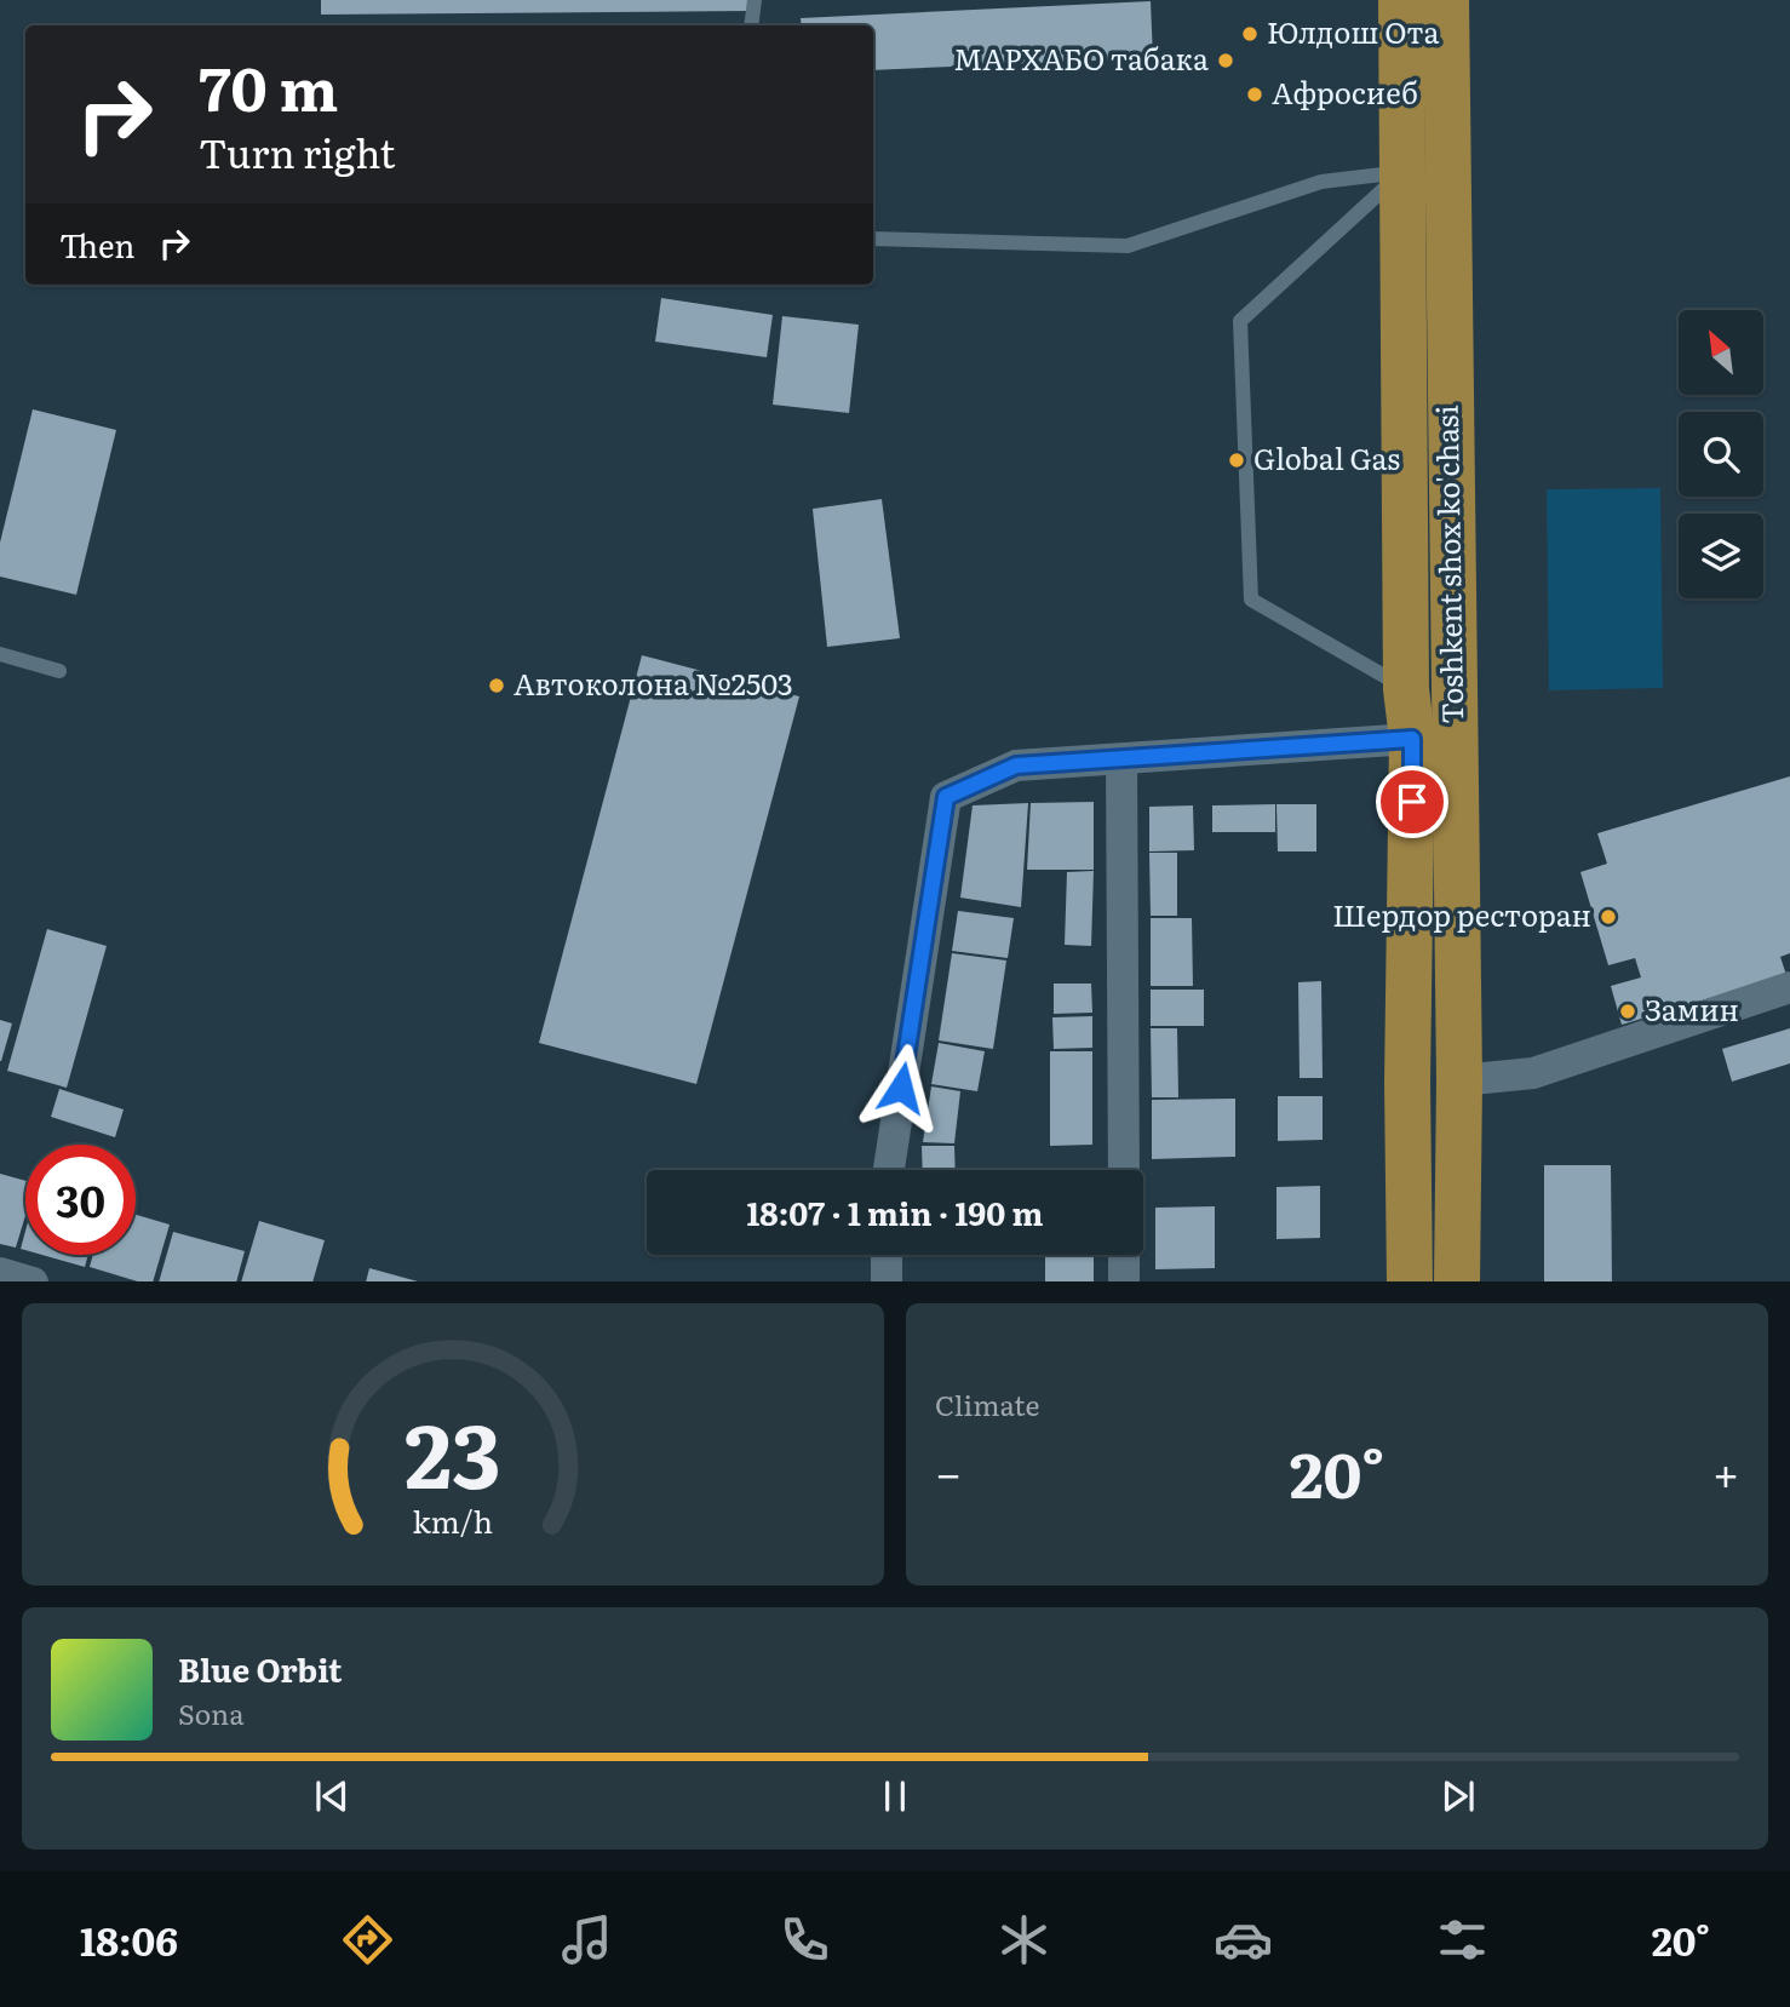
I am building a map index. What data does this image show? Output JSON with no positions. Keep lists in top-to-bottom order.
{
  "streets": {
    "main road": ["Toshkent shox ko'chasi"]
  },
  "places": [
    "Юлдош Ота",
    "МАРХАБО табака",
    "Афросиеб",
    "Global Gas",
    "Автоколона №2503",
    "Шердор ресторан",
    "Замин"
  ],
  "north": "top left",
  "page": {
    "turn": ["70 m", "Turn right"],
    "then": "Then",
    "limit": "30",
    "trip": "18:07 · 1 min · 190 m",
    "tile": "Climate",
    "heat": ["−", "20°", "+"],
    "song": ["Blue Orbit", "Sona"],
    "tabs": ["18:06", "20°"],
    "gauge": ["23", "km/h"]
  }
}
